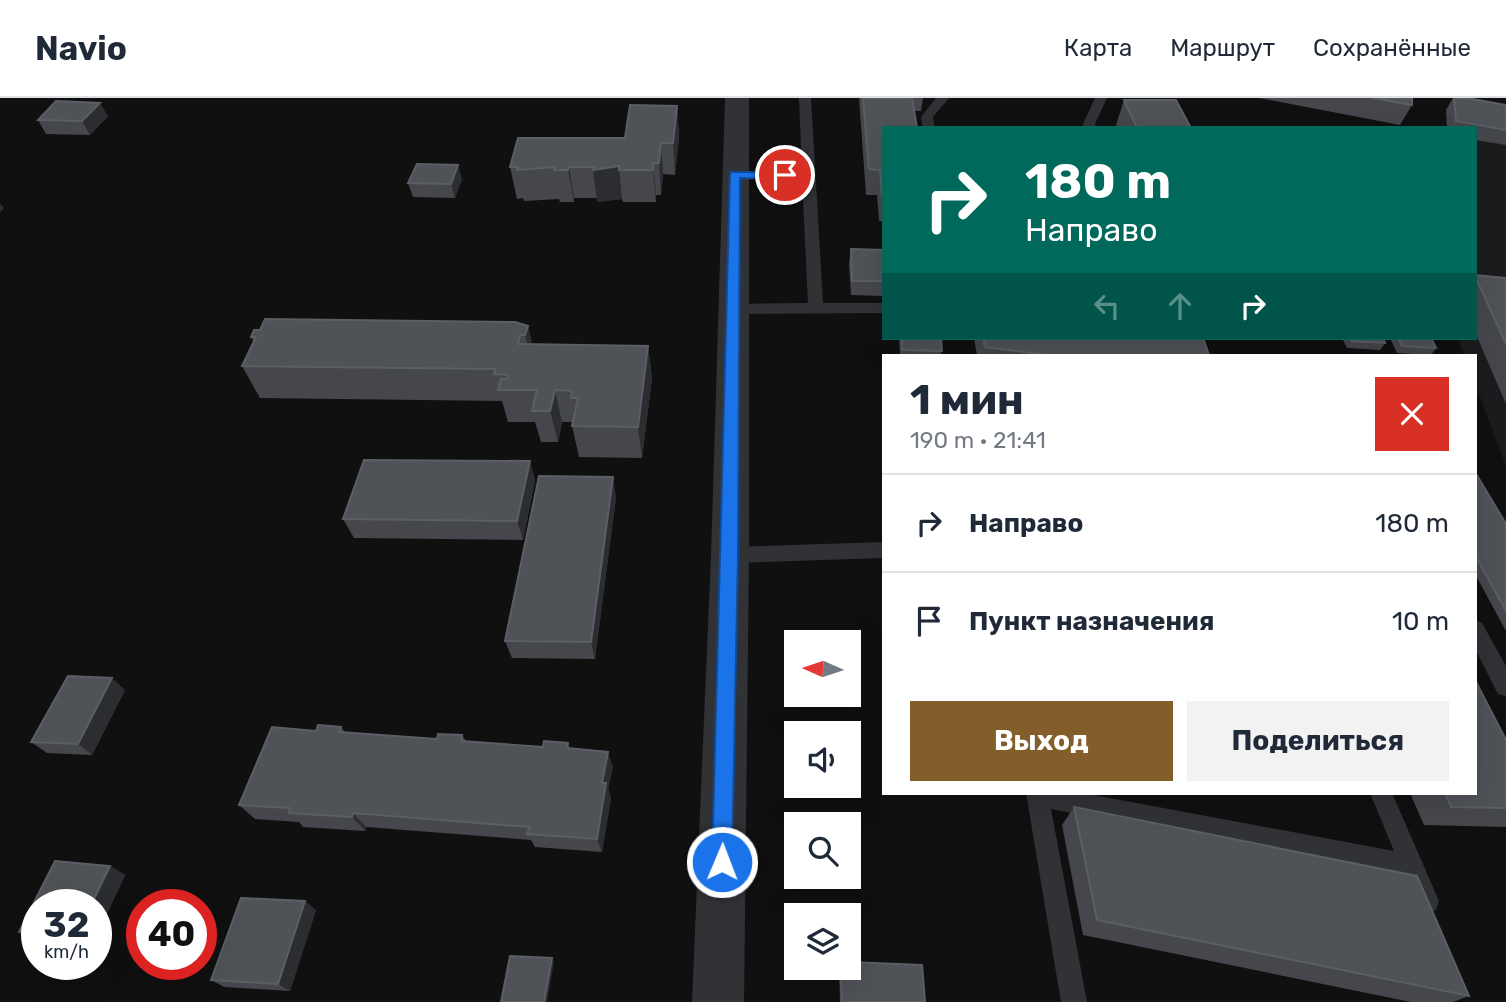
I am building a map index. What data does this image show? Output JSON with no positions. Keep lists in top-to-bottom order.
{
  "north": "left",
  "page": {
    "header": "Navio",
    "nav": ["Карта", "Маршрут", "Сохранённые"],
    "turn": ["180 m", "Направо"],
    "heading": ["1 мин", "190 m · 21:41"],
    "list": [
      {
        "name": "Направо",
        "value": "180 m"
      },
      {
        "name": "Пункт назначения",
        "value": "10 m"
      }
    ],
    "buttons": ["Выход", "Поделиться"],
    "speed": "32 km/h",
    "limit": "40"
  }
}
